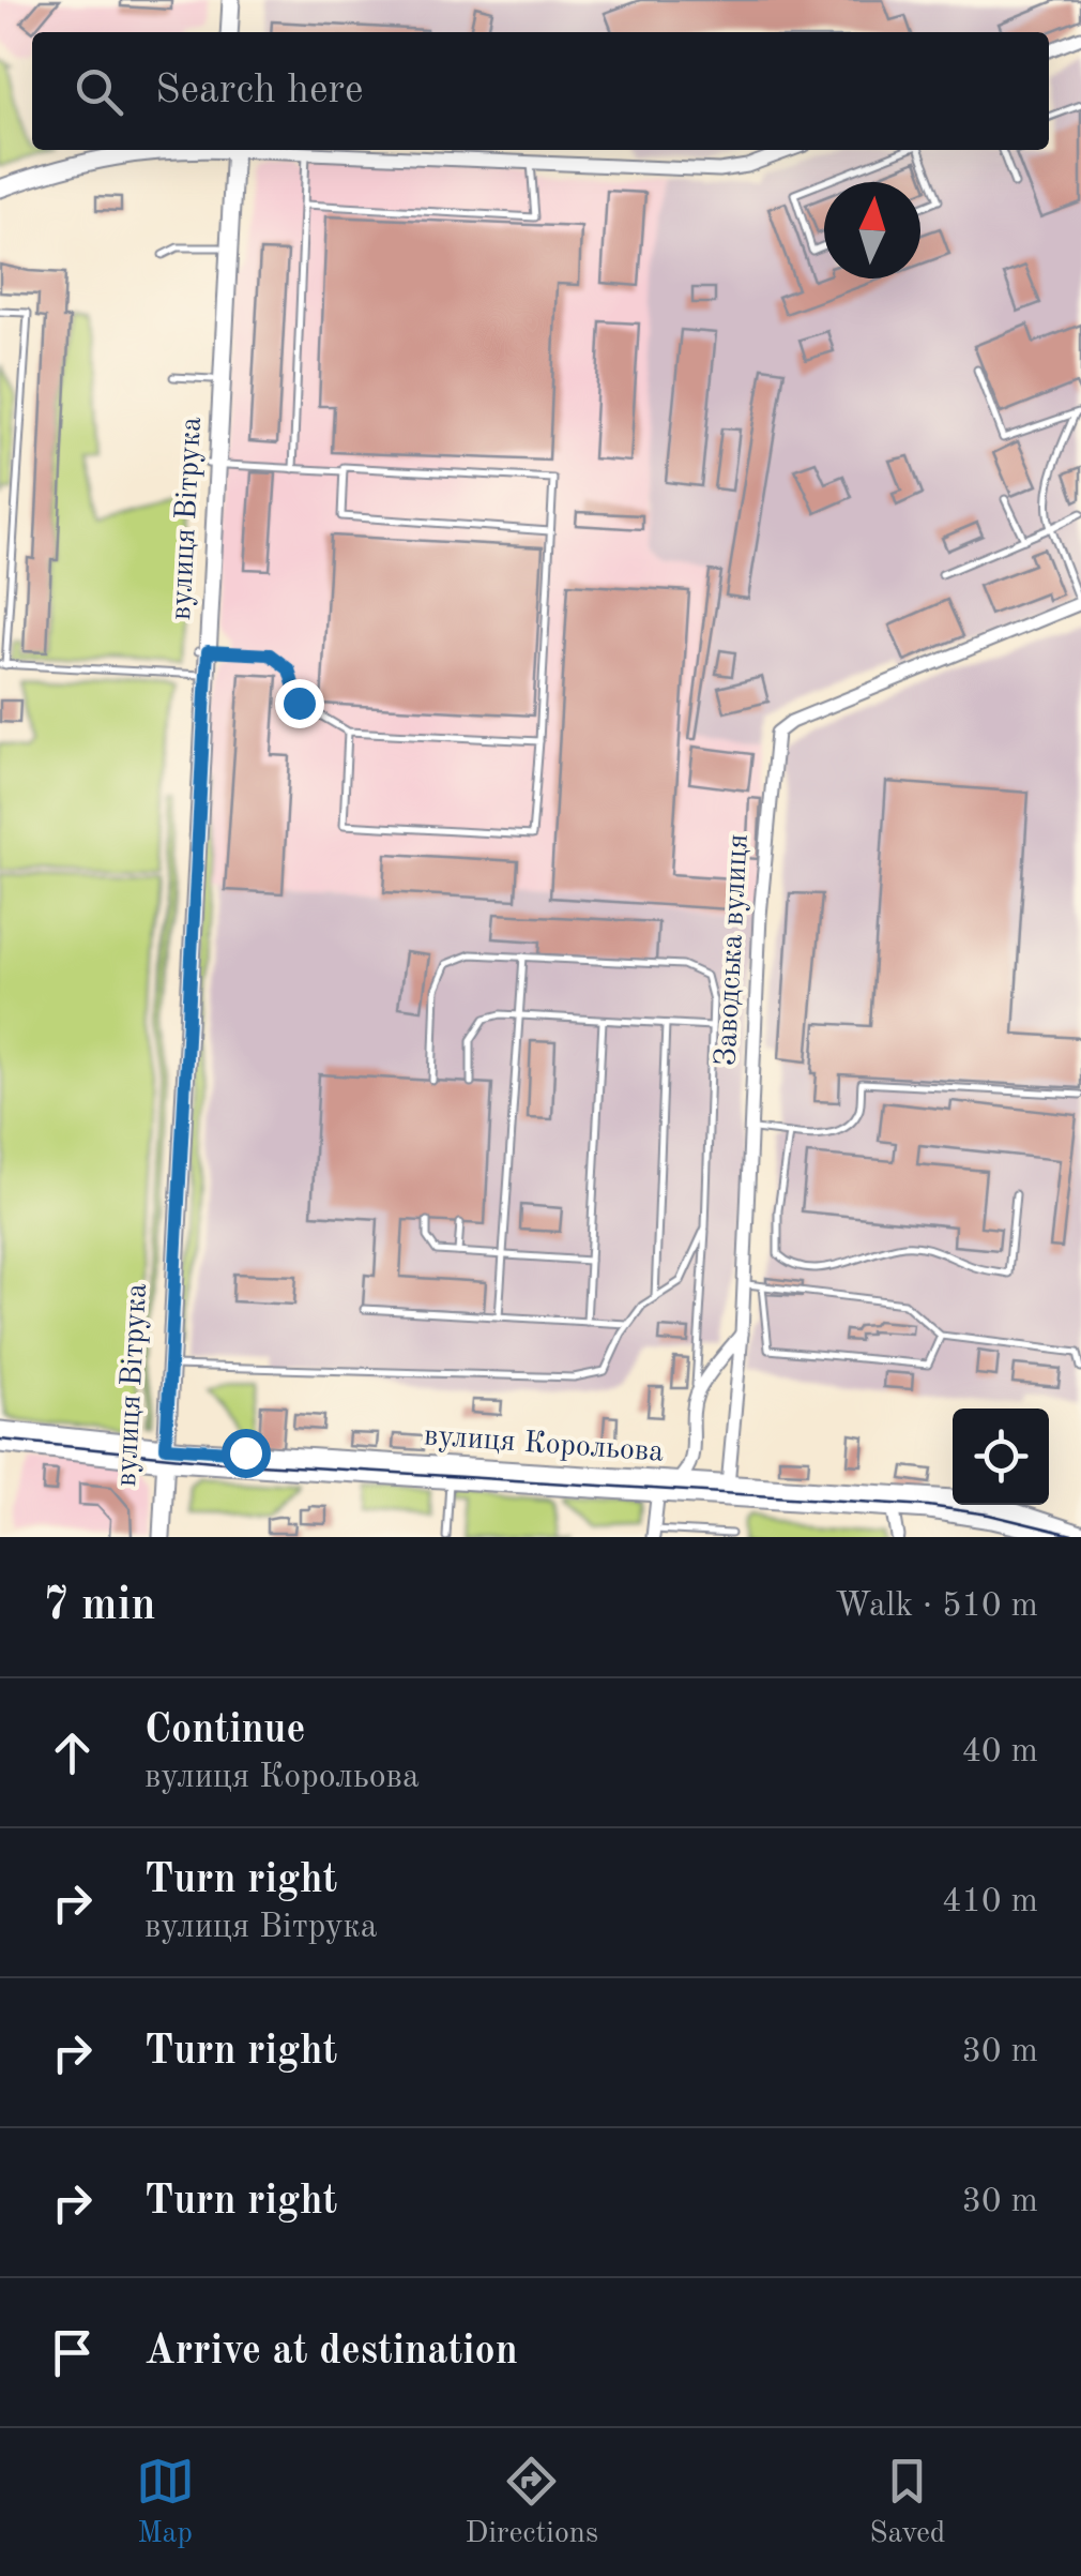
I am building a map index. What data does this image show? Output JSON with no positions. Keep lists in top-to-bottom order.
{
  "streets": {
    "main road": ["вулиця Вітрука", "вулиця Корольова"],
    "street": ["Заводська вулиця"]
  },
  "crossings": [
    ["вулиця Вітрука", "вулиця Корольова"],
    ["Заводська вулиця", "вулиця Корольова"]
  ],
  "north": "top",
  "page": {
    "search": "Search here",
    "heading": ["7 min", "Walk · 510 m"],
    "list": [
      ["Continue", "вулиця Корольова", "40 m"],
      ["Turn right", "вулиця Вітрука", "410 m"],
      ["Turn right", "30 m"],
      ["Turn right", "30 m"],
      "Arrive at destination"
    ],
    "nav": ["Map", "Directions", "Saved"]
  }
}
